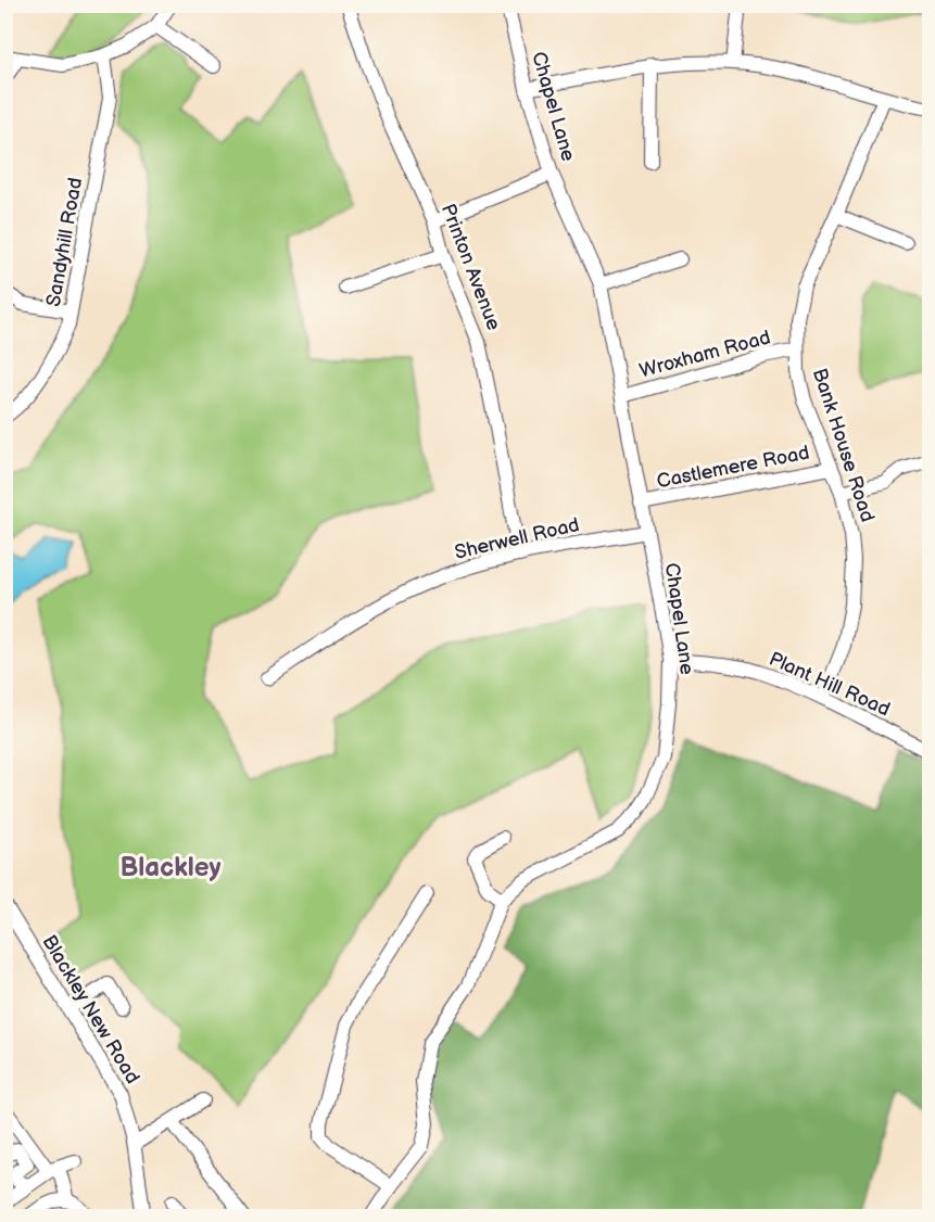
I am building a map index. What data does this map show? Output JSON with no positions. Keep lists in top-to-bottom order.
{
  "streets": {
    "street": [
      "Chapel Lane",
      "Sandyhill Road",
      "Printon Avenue",
      "Wroxham Road",
      "Bank House Road",
      "Castlemere Road",
      "Sherwell Road",
      "Plant Hill Road",
      "Blackley New Road"
    ]
  },
  "crossings": [
    ["Chapel Lane", "Wroxham Road"],
    ["Chapel Lane", "Castlemere Road"],
    ["Chapel Lane", "Sherwell Road"],
    ["Chapel Lane", "Plant Hill Road"],
    ["Printon Avenue", "Sherwell Road"],
    ["Wroxham Road", "Bank House Road"],
    ["Bank House Road", "Castlemere Road"],
    ["Bank House Road", "Plant Hill Road"]
  ],
  "districts": ["Blackley"]
}
